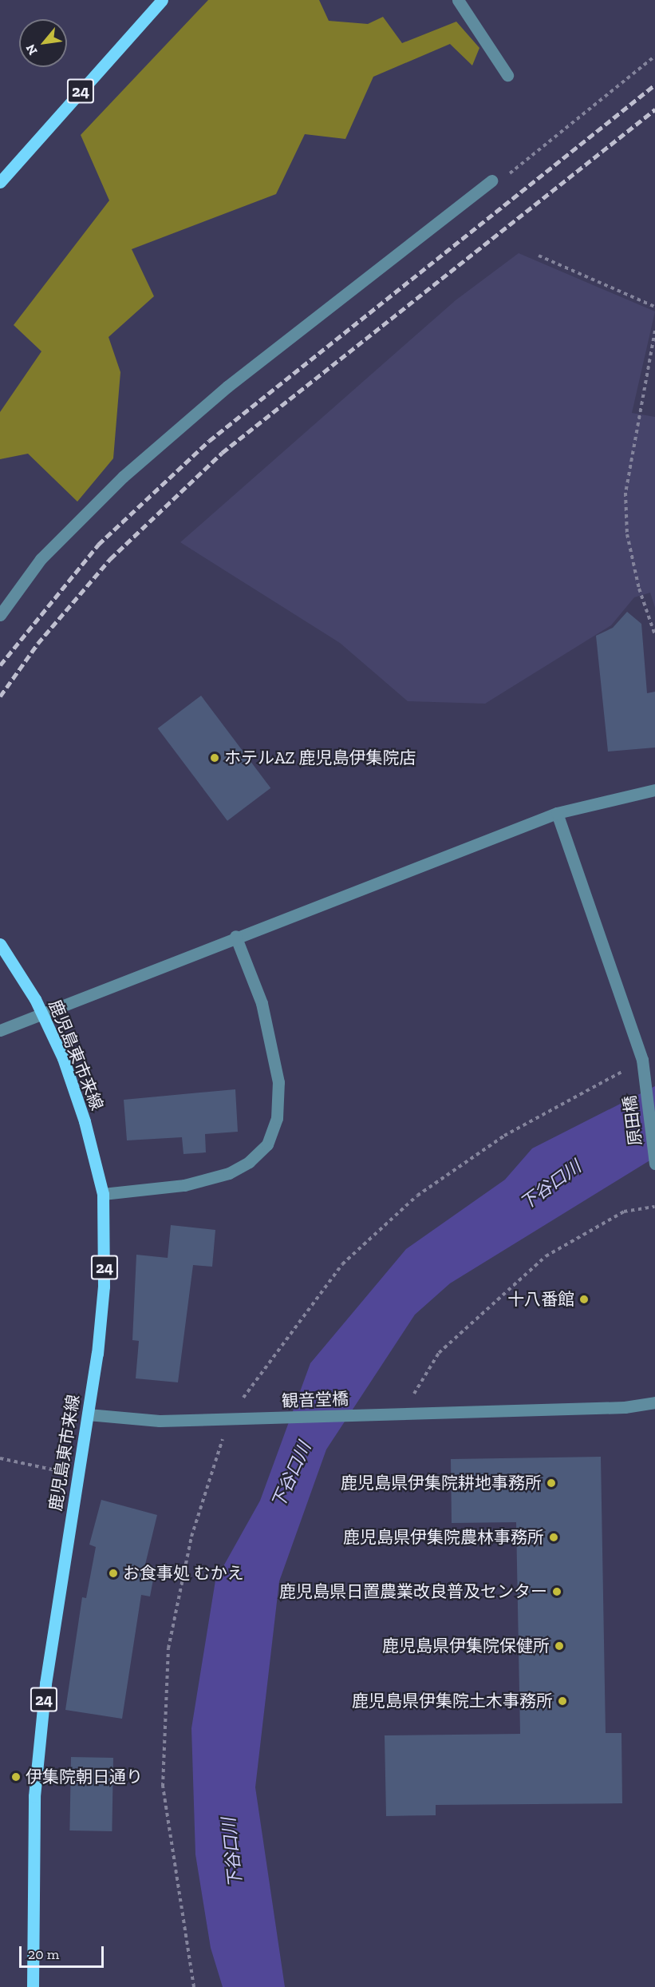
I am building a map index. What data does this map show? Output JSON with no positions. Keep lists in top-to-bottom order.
{
  "streets": {
    "main road": ["24", "鹿児島東市来線"],
    "street": ["原田橋", "観音堂橋"]
  },
  "crossings": [
    ["鹿児島東市来線", "観音堂橋"]
  ],
  "water": ["下谷口川"],
  "places": [
    "ホテルAZ 鹿児島伊集院店",
    "十八番館",
    "鹿児島県伊集院耕地事務所",
    "鹿児島県伊集院農林事務所",
    "お食事処 むかえ",
    "鹿児島県日置農業改良普及センター",
    "鹿児島県伊集院保健所",
    "鹿児島県伊集院土木事務所",
    "伊集院朝日通り"
  ],
  "scale_bar": "20 m",
  "north": "bottom left"
}
